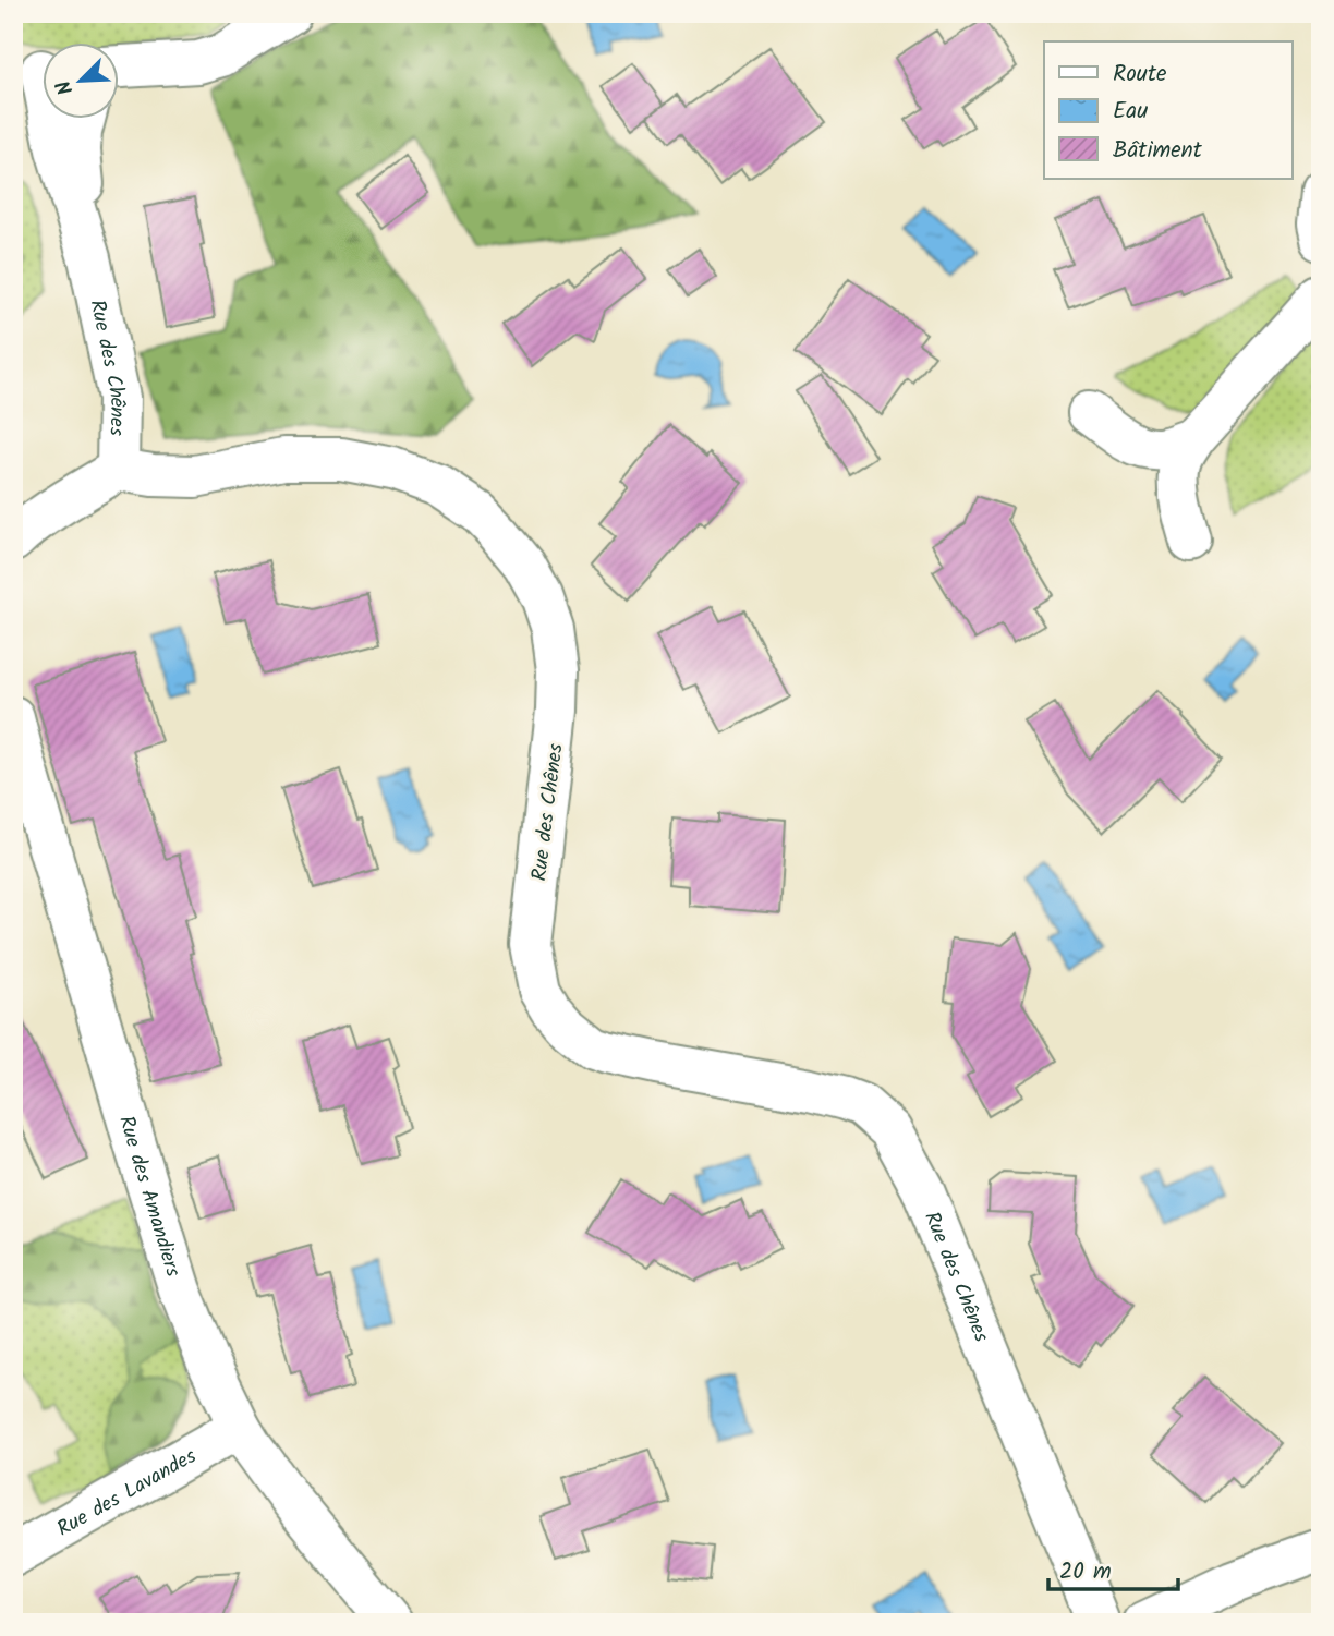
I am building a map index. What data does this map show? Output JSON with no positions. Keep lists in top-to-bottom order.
{
  "streets": {
    "street": ["Rue des Chênes", "Rue des Amandiers", "Rue des Lavandes"]
  },
  "crossings": [
    ["Rue des Amandiers", "Rue des Lavandes"]
  ],
  "legend": ["Route", "Eau", "Bâtiment"],
  "scale_bar": "20 m",
  "north": "bottom left"
}
